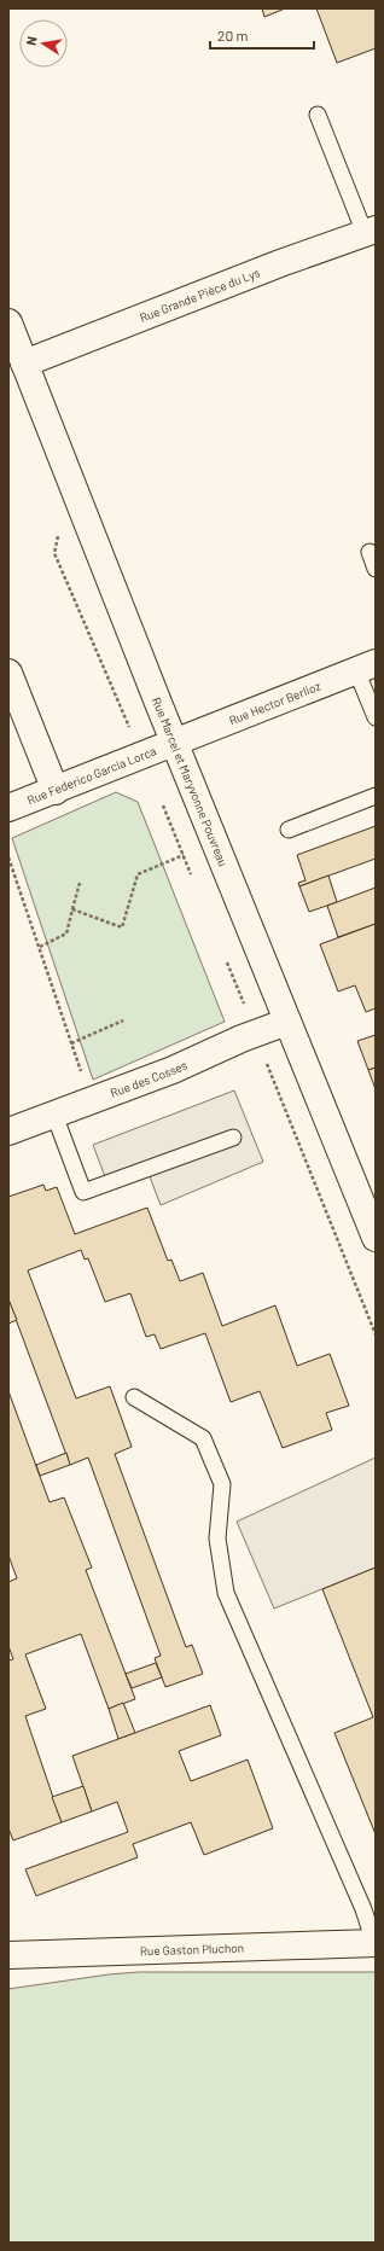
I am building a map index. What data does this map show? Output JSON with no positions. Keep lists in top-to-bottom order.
{
  "streets": {
    "street": [
      "Rue Grande Pièce du Lys",
      "Rue Hector Berlioz",
      "Rue Federico Garcia Lorca",
      "Rue Marcel et Maryvonne Pouvreau",
      "Rue des Cosses",
      "Rue Gaston Pluchon"
    ]
  },
  "crossings": [
    ["Rue Grande Pièce du Lys", "Rue Marcel et Maryvonne Pouvreau"],
    ["Rue Hector Berlioz", "Rue Federico Garcia Lorca"],
    ["Rue Hector Berlioz", "Rue Marcel et Maryvonne Pouvreau"],
    ["Rue Federico Garcia Lorca", "Rue Marcel et Maryvonne Pouvreau"],
    ["Rue Marcel et Maryvonne Pouvreau", "Rue des Cosses"]
  ],
  "scale_bar": "20 m",
  "north": "left"
}
